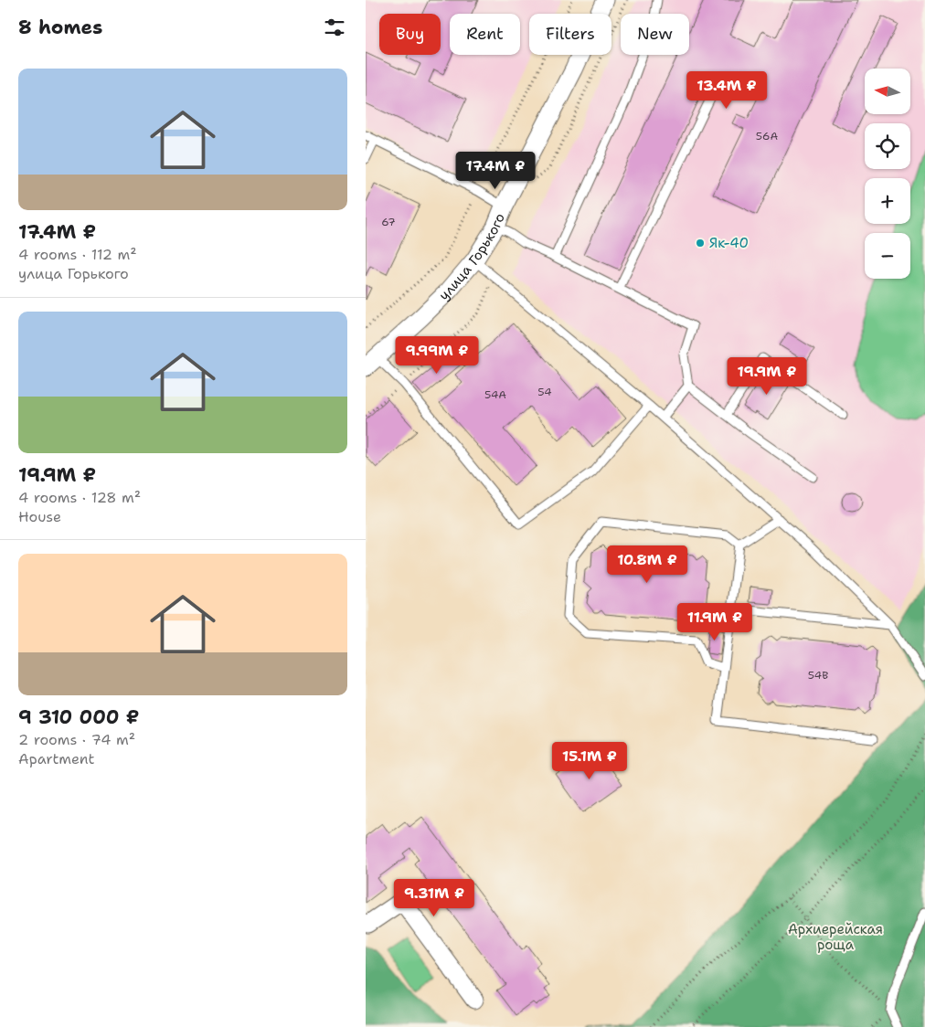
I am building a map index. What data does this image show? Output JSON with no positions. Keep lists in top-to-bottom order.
{
  "streets": {
    "street": ["улица Горького"]
  },
  "parks": ["Архиерейская роща"],
  "places": ["Як-40"],
  "house_numbers": [
    "56А",
    "67",
    "54",
    "54А",
    "54В"
  ],
  "north": "left",
  "page": {
    "heading": "8 homes",
    "chip": [
      "Buy",
      "Rent",
      "Filters",
      "New"
    ],
    "list": [
      {
        "name": "17.4M ₽",
        "note": "4 rooms · 112 m² · улица Горького"
      },
      {
        "name": "19.9M ₽",
        "note": "4 rooms · 128 m² · House"
      },
      {
        "name": "9 310 000 ₽",
        "note": "2 rooms · 74 m² · Apartment"
      }
    ],
    "map_buttons": ["+", "−"],
    "price": [
      "13.4M ₽",
      "17.4M ₽",
      "9.99M ₽",
      "19.9M ₽",
      "10.8M ₽",
      "11.9M ₽",
      "15.1M ₽",
      "9.31M ₽"
    ]
  }
}
